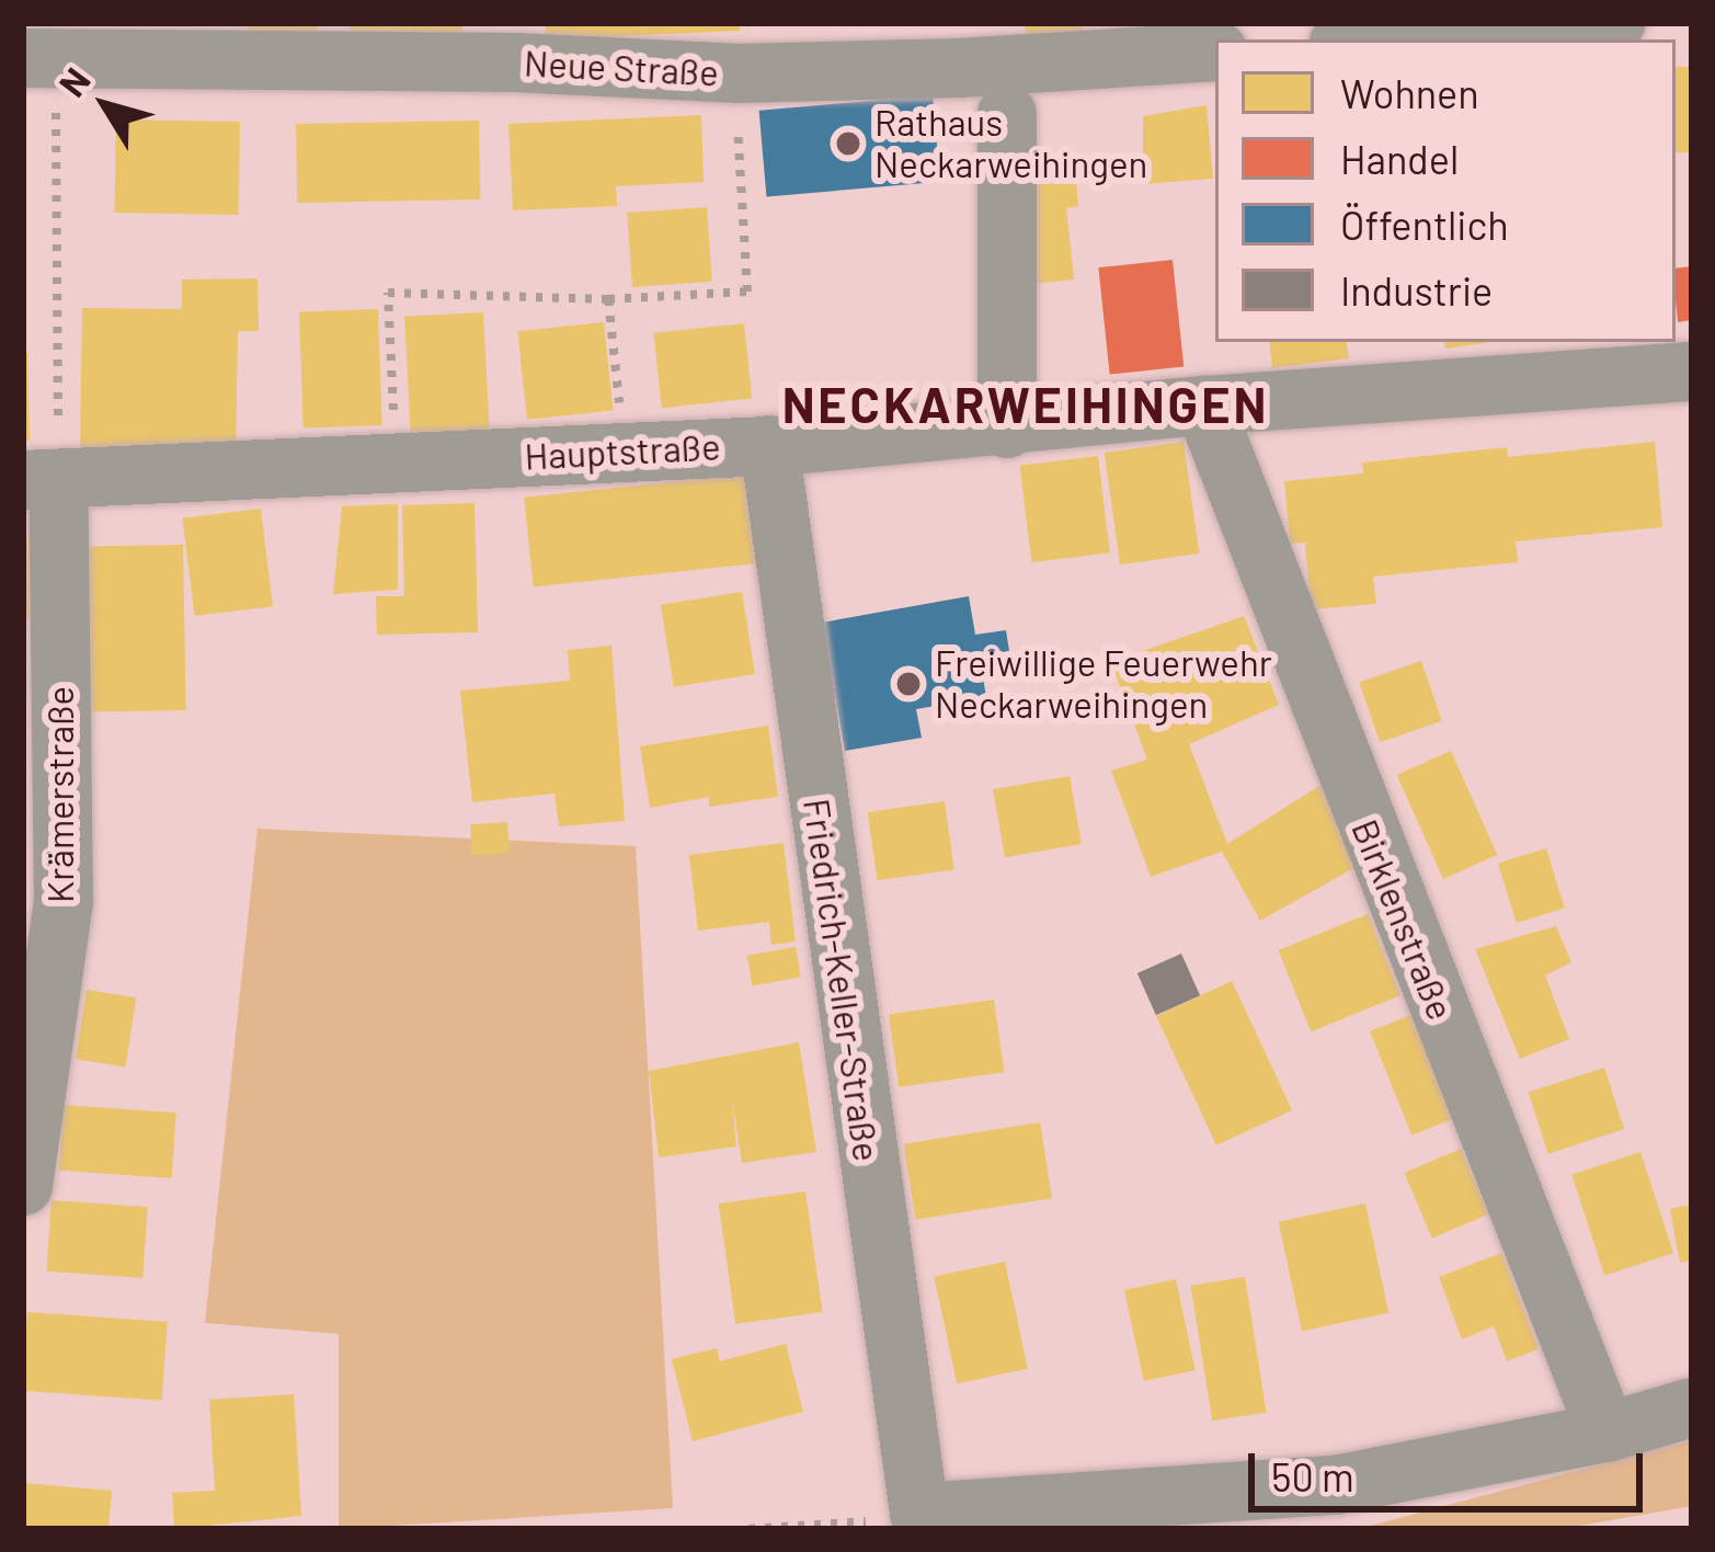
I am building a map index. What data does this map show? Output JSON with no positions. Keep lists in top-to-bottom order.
{
  "streets": {
    "street": [
      "Neue Straße",
      "Hauptstraße",
      "Krämerstraße",
      "Birklenstraße",
      "Friedrich-Keller-Straße"
    ]
  },
  "crossings": [
    ["Hauptstraße", "Krämerstraße"],
    ["Hauptstraße", "Birklenstraße"],
    ["Hauptstraße", "Friedrich-Keller-Straße"]
  ],
  "districts": ["NECKARWEIHINGEN"],
  "places": ["Rathaus Neckarweihingen", "Freiwillige Feuerwehr Neckarweihingen"],
  "legend": [
    "Wohnen",
    "Handel",
    "Öffentlich",
    "Industrie"
  ],
  "scale_bar": "50 m",
  "north": "top left"
}
